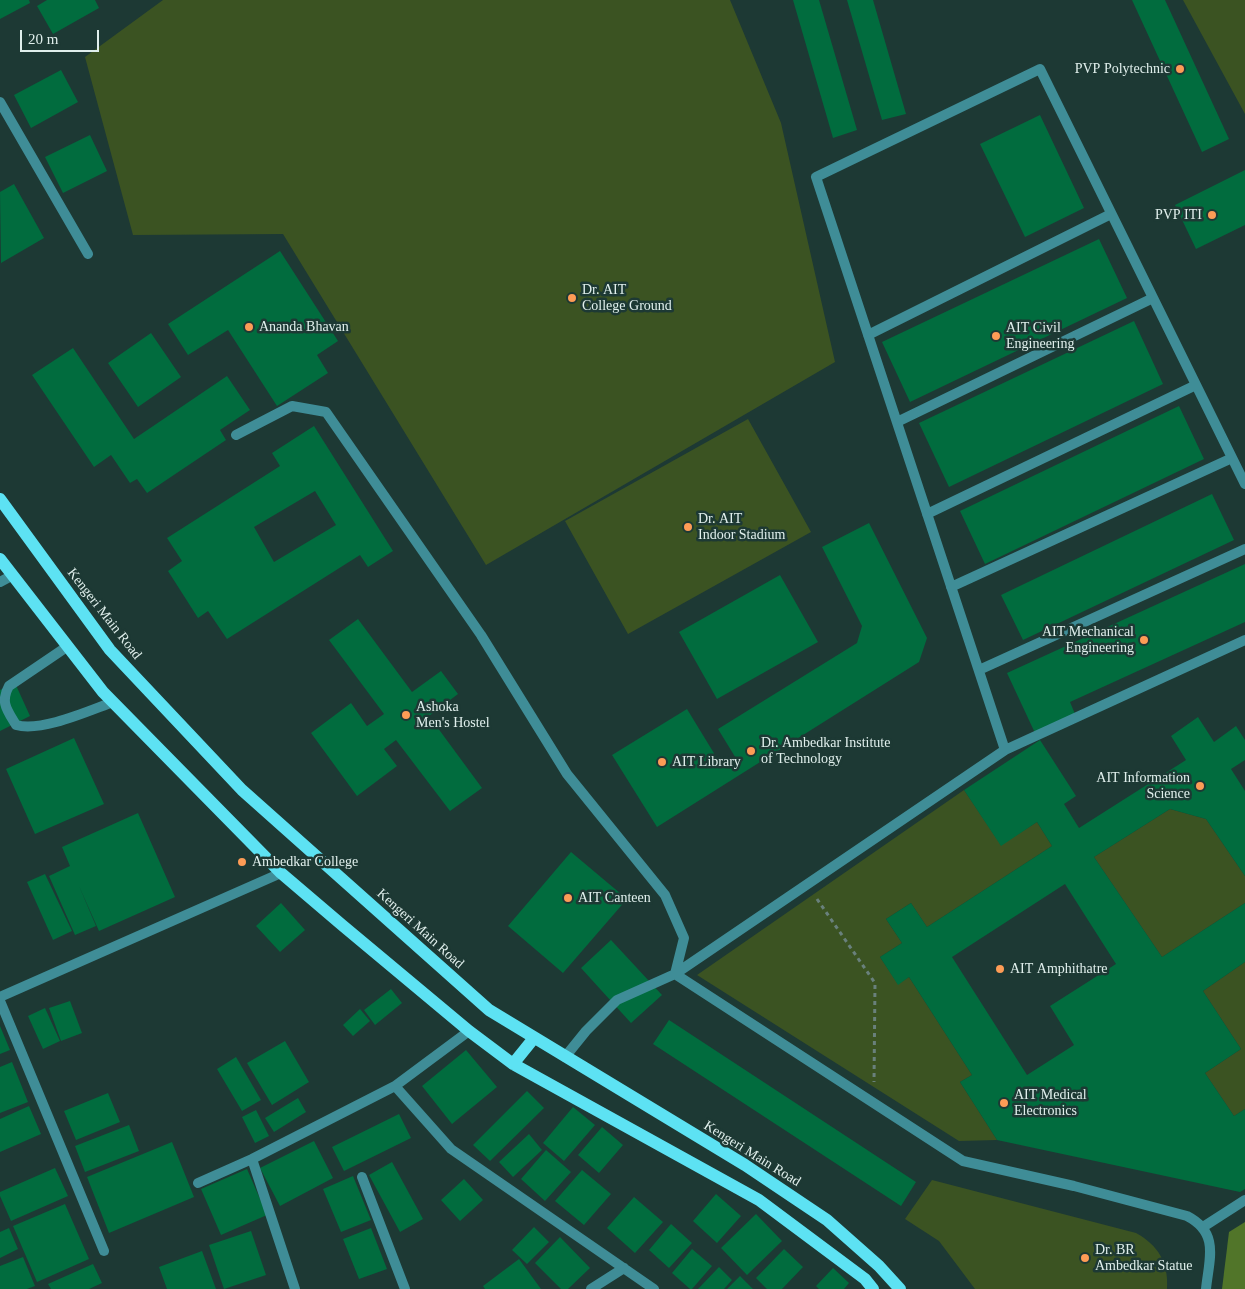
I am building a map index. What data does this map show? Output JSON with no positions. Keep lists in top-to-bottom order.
{
  "streets": {
    "main road": ["Kengeri Main Road"]
  },
  "places": [
    "PVP Polytechnic",
    "PVP ITI",
    "Dr. AIT College Ground",
    "Ananda Bhavan",
    "AIT Civil Engineering",
    "Dr. AIT Indoor Stadium",
    "AIT Mechanical Engineering",
    "Ashoka Men's Hostel",
    "Dr. Ambedkar Institute of Technology",
    "AIT Library",
    "AIT Information Science",
    "Ambedkar College",
    "AIT Canteen",
    "AIT Amphithatre",
    "AIT Medical Electronics",
    "Dr. BR Ambedkar Statue"
  ],
  "scale_bar": "20 m"
}
